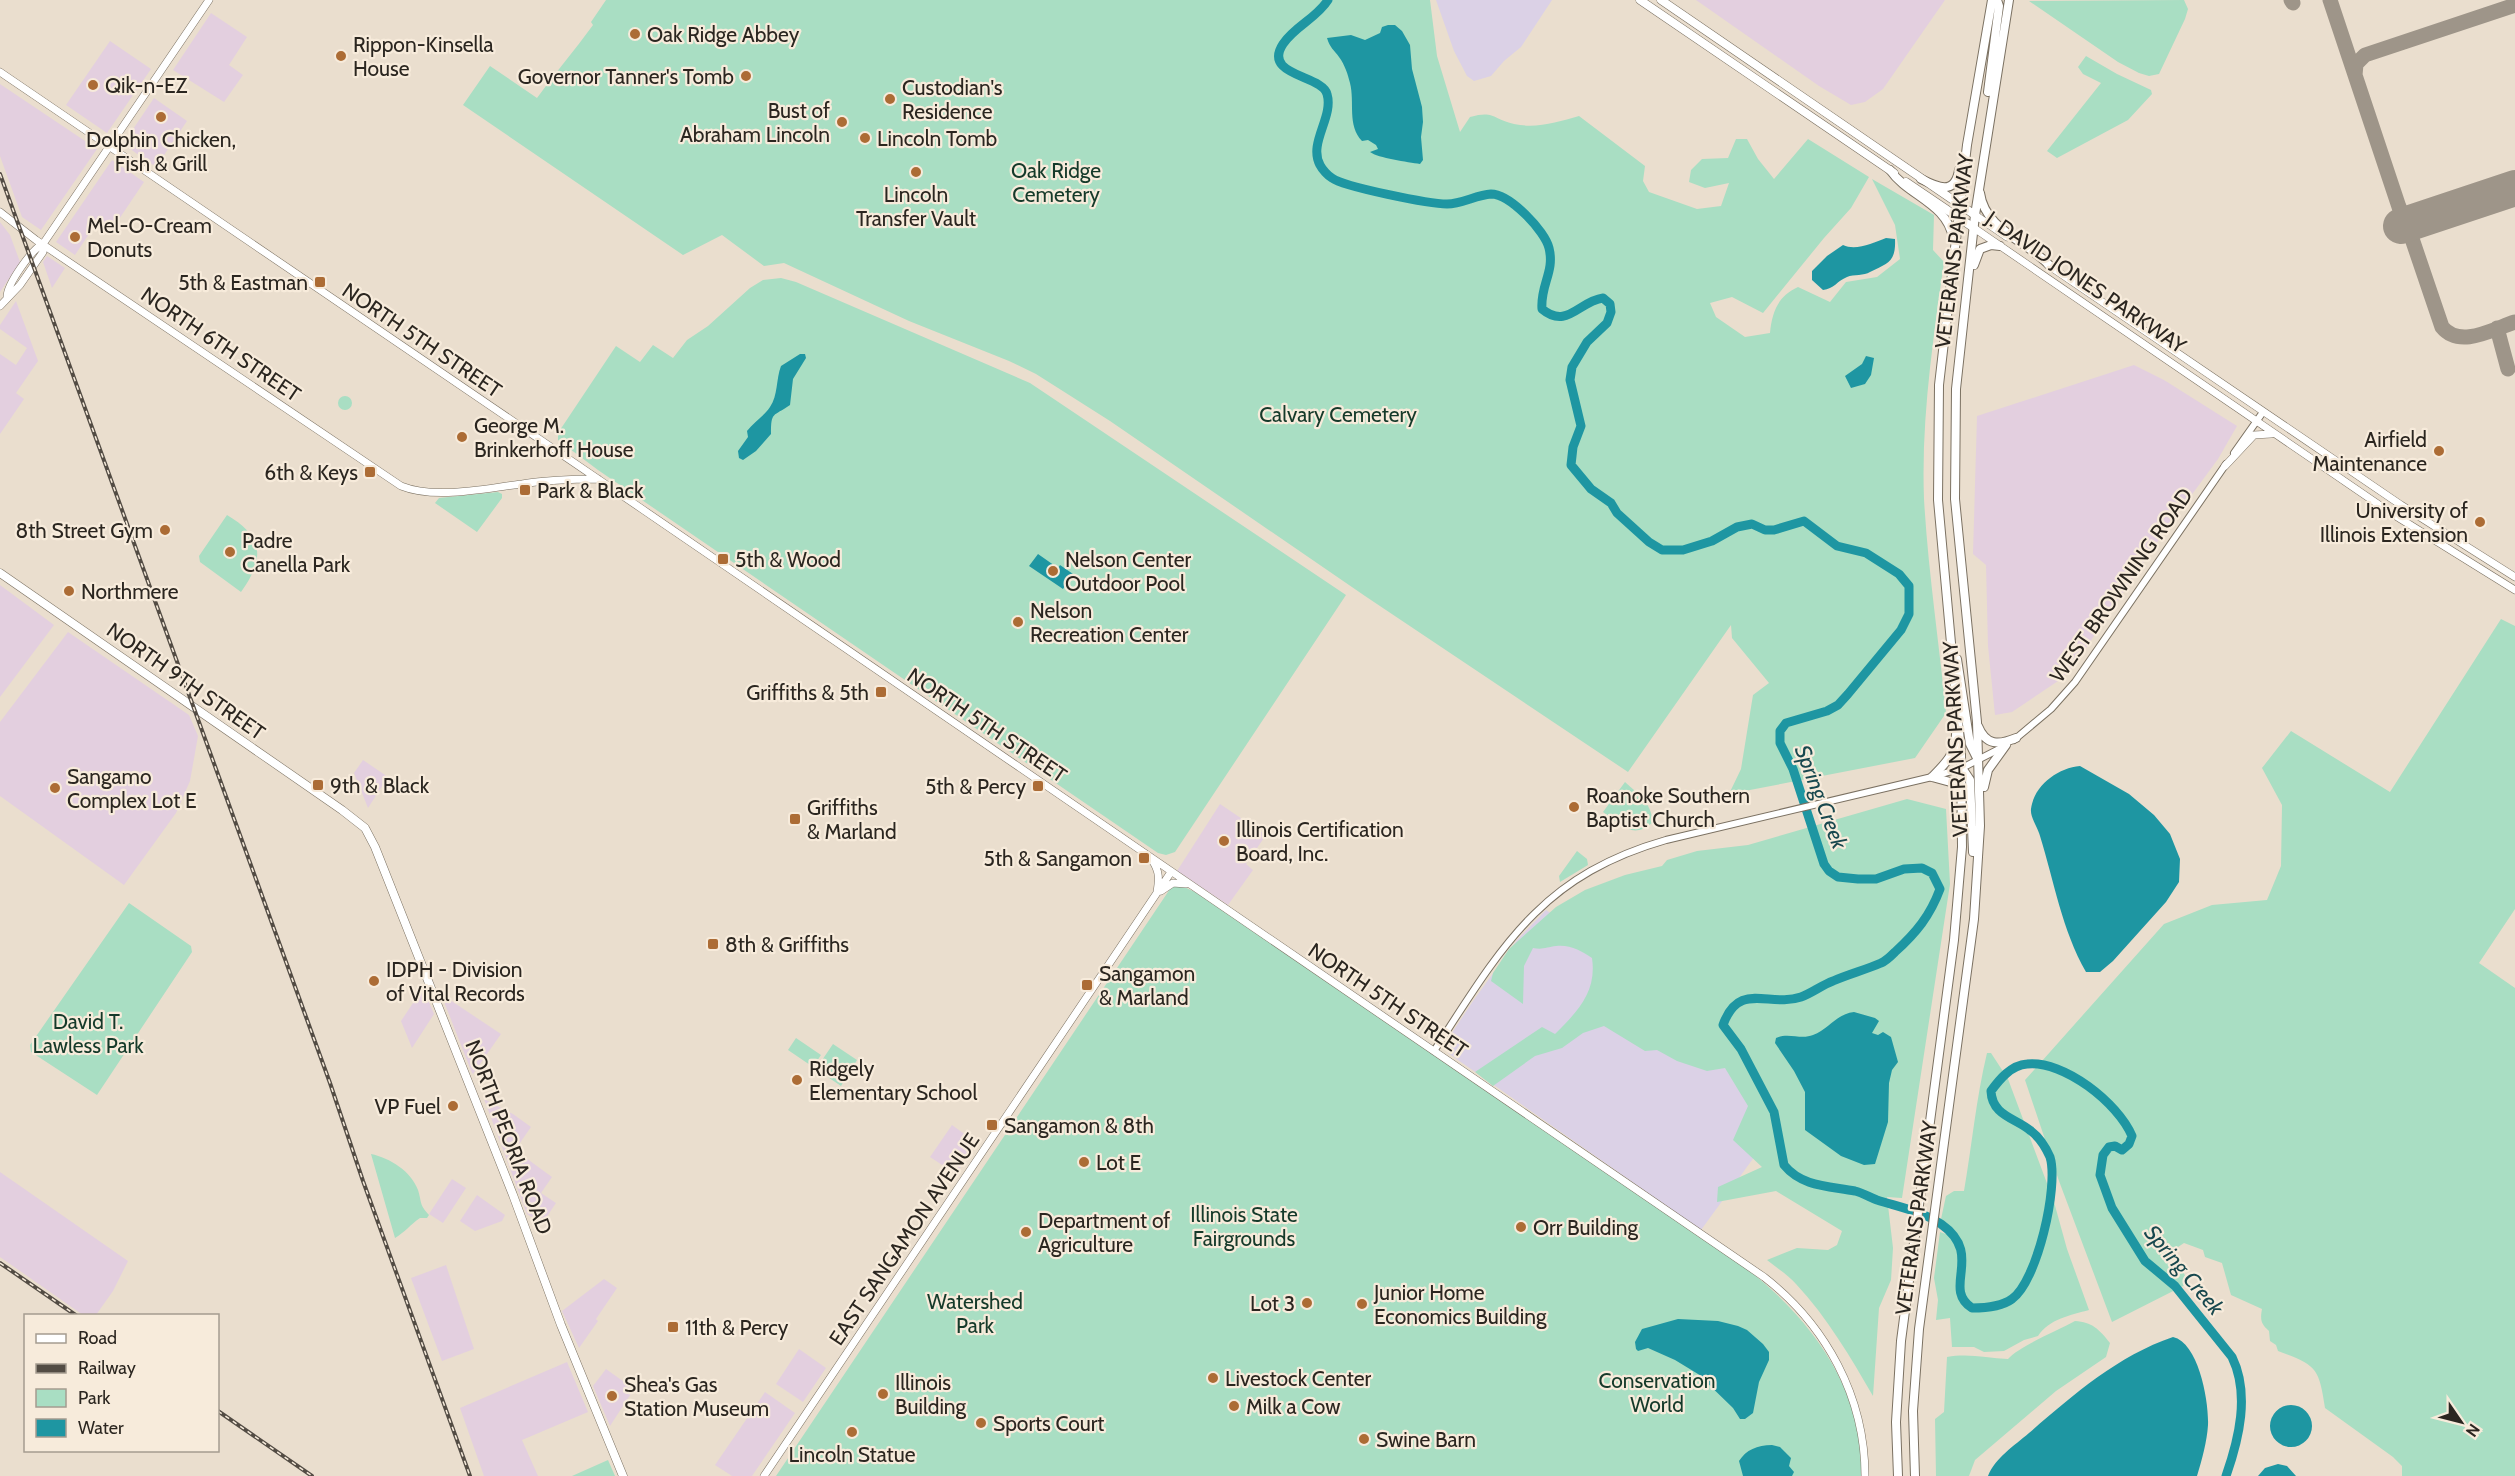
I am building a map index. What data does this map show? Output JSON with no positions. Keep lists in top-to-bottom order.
{
  "streets": {
    "highway": ["VETERANS PARKWAY"],
    "main road": [
      "J. DAVID JONES PARKWAY",
      "NORTH 5TH STREET",
      "NORTH 6TH STREET",
      "NORTH 9TH STREET",
      "NORTH PEORIA ROAD",
      "EAST SANGAMON AVENUE"
    ],
    "street": ["WEST BROWNING ROAD"]
  },
  "crossings": [
    ["VETERANS PARKWAY", "J. DAVID JONES PARKWAY"],
    ["VETERANS PARKWAY", "WEST BROWNING ROAD"],
    ["J. DAVID JONES PARKWAY", "WEST BROWNING ROAD"],
    ["NORTH 5TH STREET", "WEST BROWNING ROAD"],
    ["NORTH 5TH STREET", "EAST SANGAMON AVENUE"],
    ["NORTH 9TH STREET", "NORTH PEORIA ROAD"]
  ],
  "water": ["Spring Creek"],
  "parks": [
    "Oak Ridge Cemetery",
    "Calvary Cemetery",
    "David T. Lawless Park",
    "Illinois State Fairgrounds",
    "Watershed Park",
    "Conservation World"
  ],
  "places": {
    "other": [
      "Oak Ridge Abbey",
      "Rippon-Kinsella House",
      "Governor Tanner's Tomb",
      "Qik-n-EZ",
      "Custodian's Residence",
      "Dolphin Chicken, Fish & Grill",
      "Bust of Abraham Lincoln",
      "Lincoln Tomb",
      "Lincoln Transfer Vault",
      "Mel-O-Cream Donuts",
      "George M. Brinkerhoff House",
      "Airfield Maintenance",
      "University of Illinois Extension",
      "8th Street Gym",
      "Padre Canella Park",
      "Nelson Center Outdoor Pool",
      "Northmere",
      "Nelson Recreation Center",
      "Sangamo Complex Lot E",
      "Roanoke Southern Baptist Church",
      "Illinois Certification Board, Inc.",
      "IDPH - Division of Vital Records",
      "Ridgely Elementary School",
      "VP Fuel",
      "Lot E",
      "Orr Building",
      "Department of Agriculture",
      "Lot 3",
      "Junior Home Economics Building",
      "Livestock Center",
      "Illinois Building",
      "Shea's Gas Station Museum",
      "Milk a Cow",
      "Sports Court",
      "Lincoln Statue",
      "Swine Barn"
    ],
    "transit": [
      "5th & Eastman",
      "6th & Keys",
      "Park & Black",
      "5th & Wood",
      "Griffiths & 5th",
      "9th & Black",
      "5th & Percy",
      "Griffiths & Marland",
      "5th & Sangamon",
      "8th & Griffiths",
      "Sangamon & Marland",
      "Sangamon & 8th",
      "11th & Percy"
    ]
  },
  "legend": [
    "Road",
    "Railway",
    "Park",
    "Water"
  ],
  "north": "bottom right"
}
